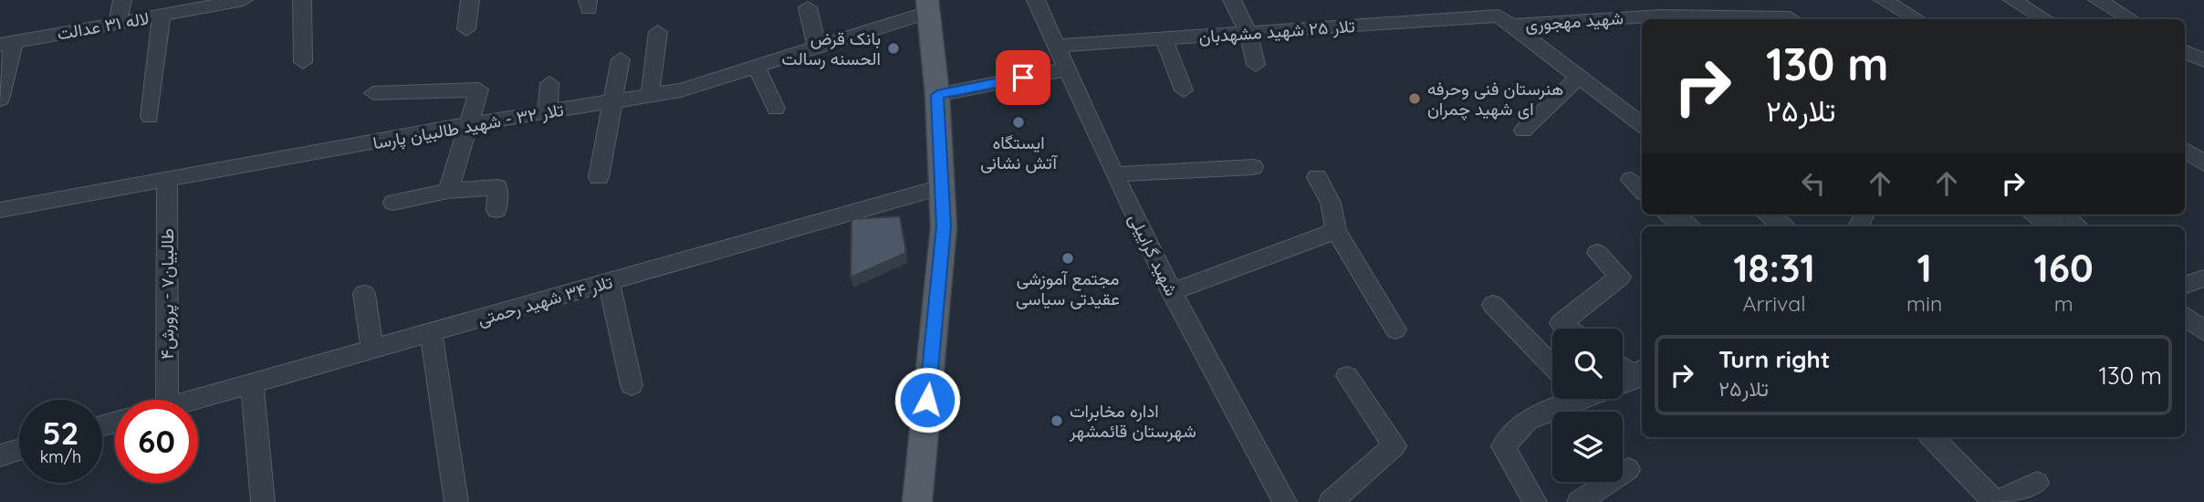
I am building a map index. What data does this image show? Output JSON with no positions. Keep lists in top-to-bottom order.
{
  "streets": {
    "street": [
      "شهید مهجوری",
      "لاله ۳۱ عدالت",
      "تلار ۲۵ شهید مشهدبان",
      "تلار ۳۲ - شهید طالبیان پارسا",
      "شهید گراییلی",
      "طالبیان۷ - پرورش۴",
      "تلار ۳۴ شهید رحمتی"
    ]
  },
  "crossings": [
    ["شهید مهجوری", "تلار ۲۵ شهید مشهدبان"],
    ["تلار ۲۵ شهید مشهدبان", "شهید گراییلی"],
    ["تلار ۳۲ - شهید طالبیان پارسا", "طالبیان۷ - پرورش۴"]
  ],
  "places": [
    "بانک قرض الحسنه رسالت",
    "هنرستان فنی وحرفه ای شهید چمران",
    "ایستگاه آتش نشانی",
    "مجتمع آموزشی عقیدتی سیاسی",
    "اداره مخابرات شهرستان قائمشهر"
  ],
  "page": {
    "turn": ["130 m", "تلار۲۵"],
    "eta": [
      "18:31",
      "Arrival",
      "1",
      "min",
      "160",
      "m"
    ],
    "list": [
      {
        "name": "Turn right",
        "note": "تلار۲۵",
        "value": "130 m"
      }
    ],
    "speed": "52 km/h",
    "limit": "60"
  }
}
